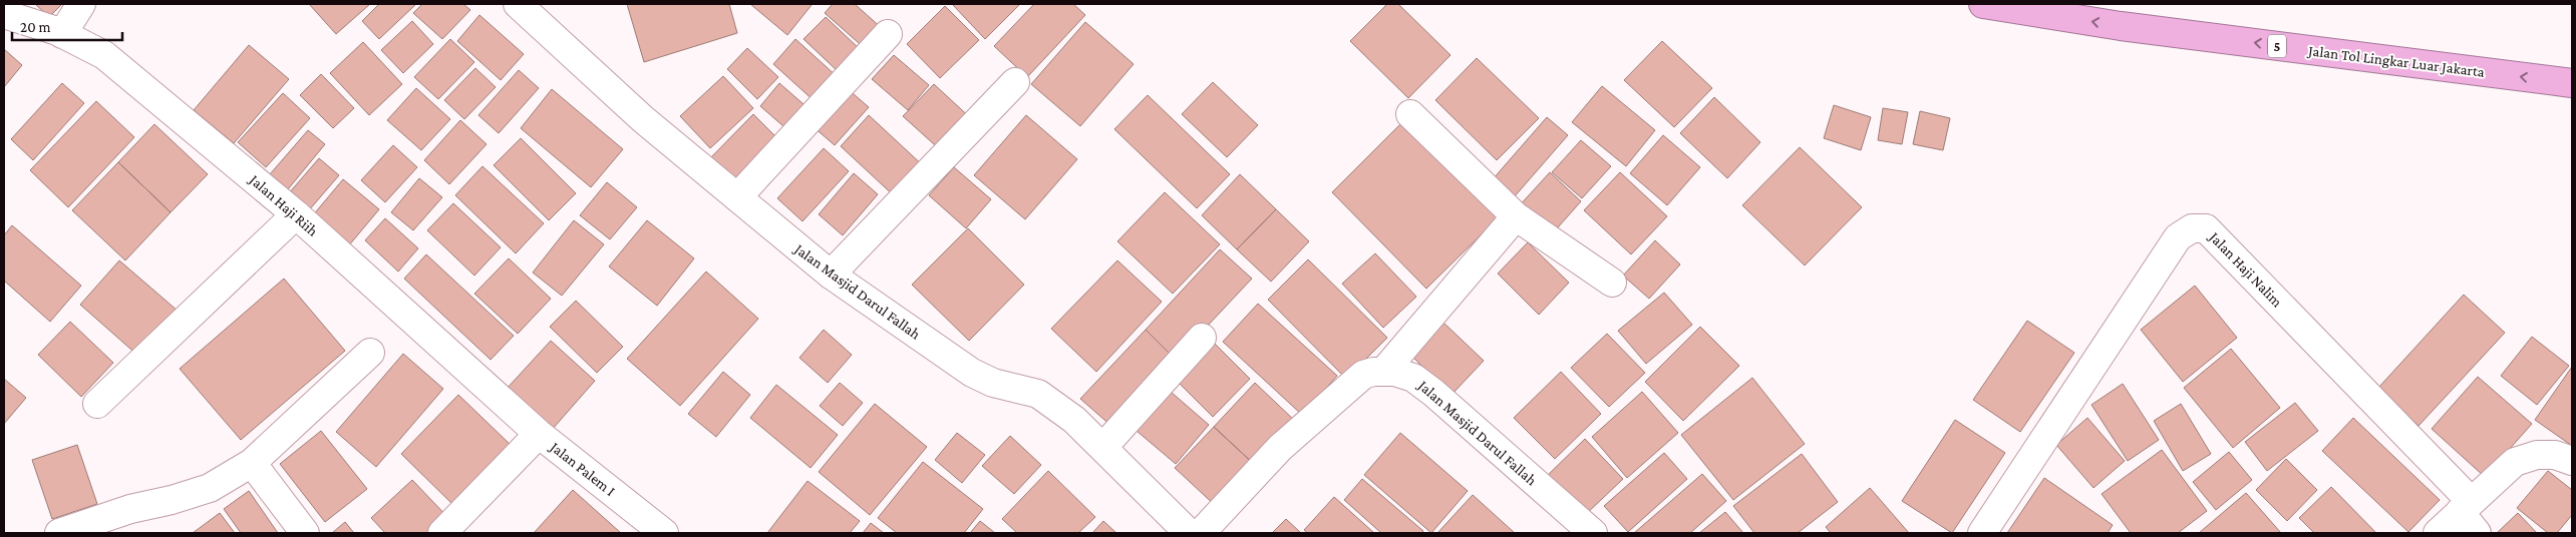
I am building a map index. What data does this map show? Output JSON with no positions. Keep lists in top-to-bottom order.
{
  "streets": {
    "highway": ["5", "Jalan Tol Lingkar Luar Jakarta"],
    "street": [
      "Jalan Haji Riih",
      "Jalan Haji Nalim",
      "Jalan Masjid Darul Fallah",
      "Jalan Palem I"
    ]
  },
  "crossings": [
    ["Jalan Haji Riih", "Jalan Palem I"]
  ],
  "one_way": ["Jalan Tol Lingkar Luar Jakarta"],
  "scale_bar": "20 m"
}
